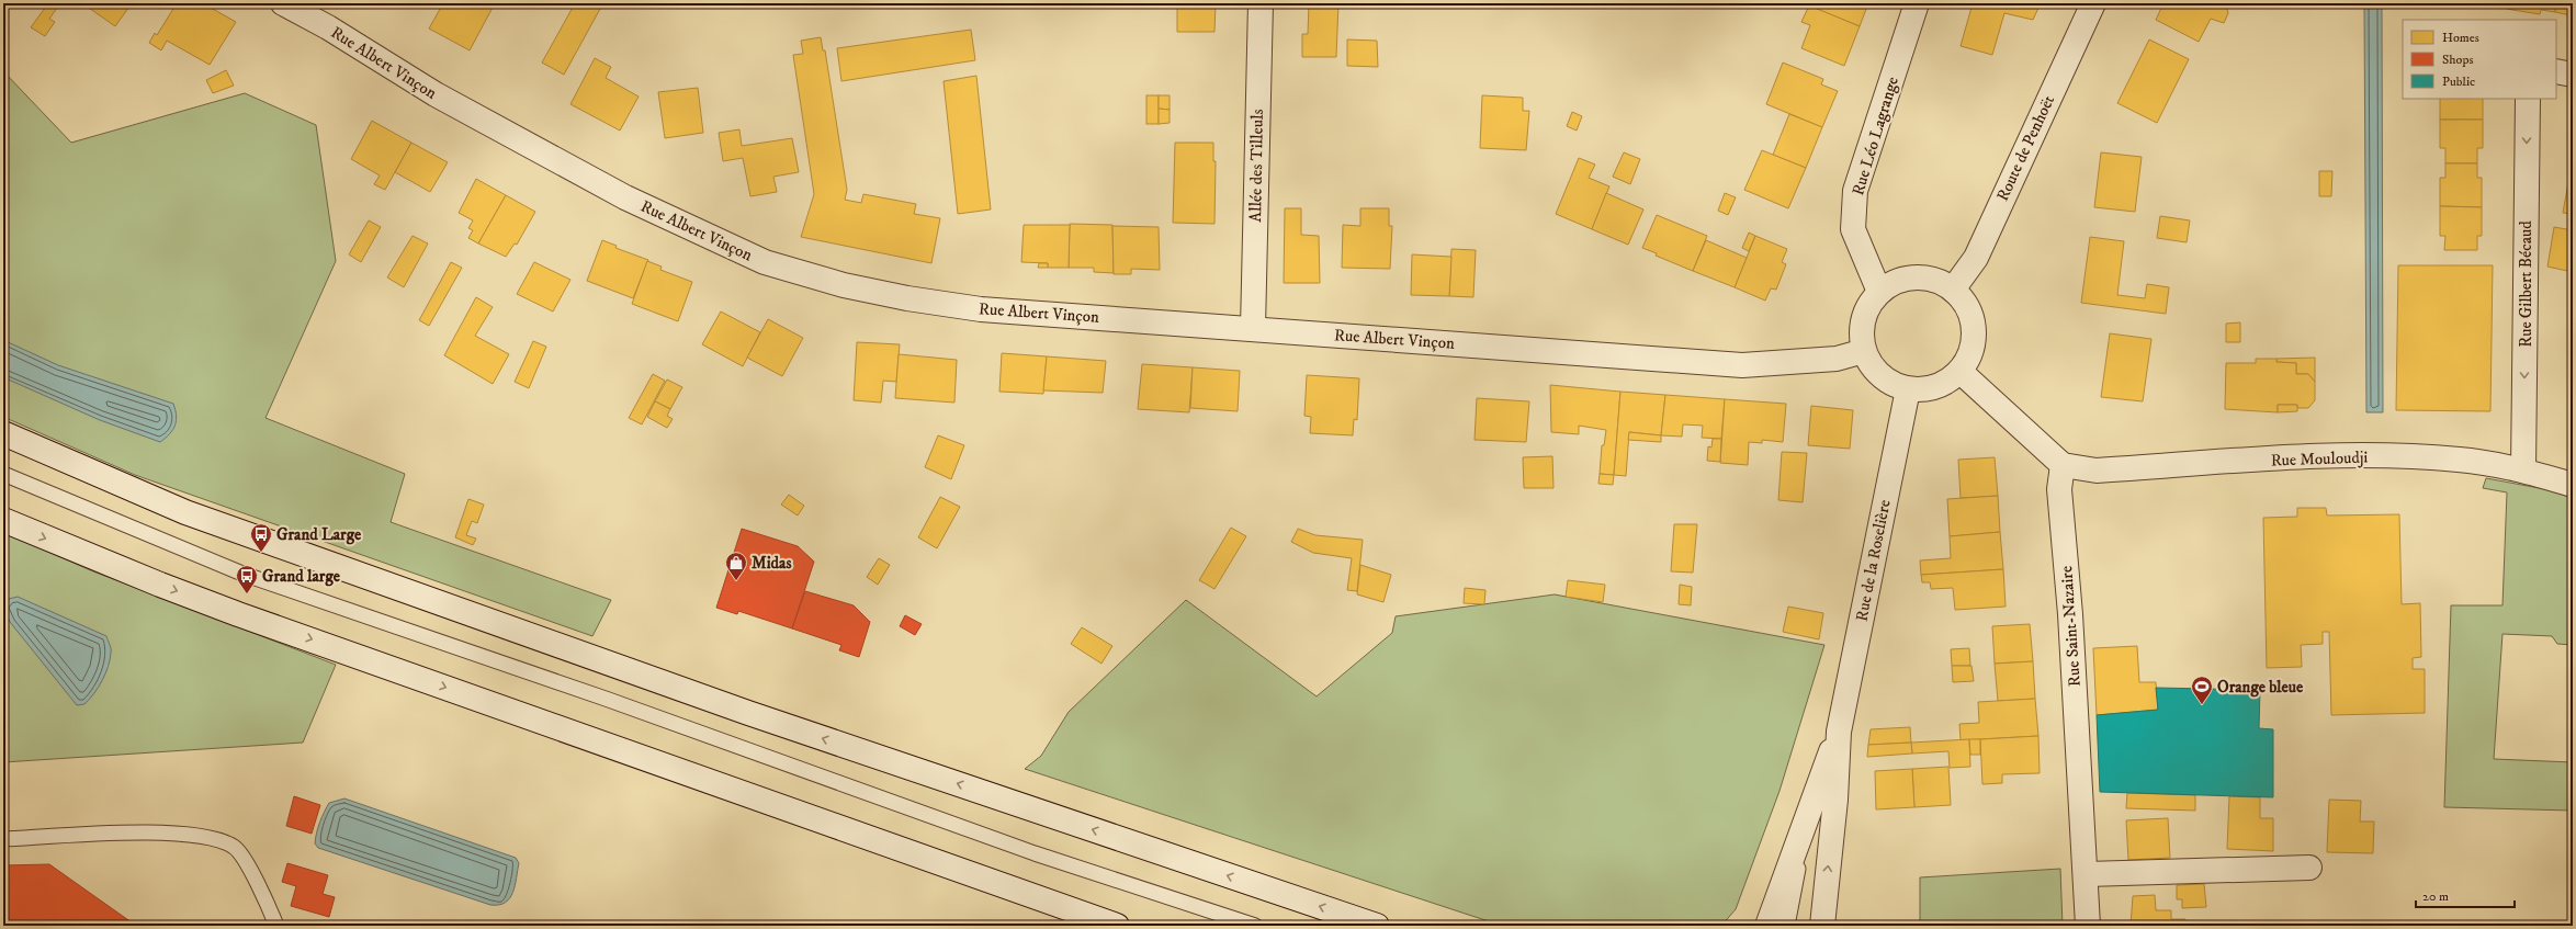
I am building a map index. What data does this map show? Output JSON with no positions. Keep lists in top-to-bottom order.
{
  "streets": {
    "street": [
      "Rue Albert Vinçon",
      "Rue Léo Lagrange",
      "Route de Penhoët",
      "Allée des Tilleuls",
      "Rue Gilbert Bécaud",
      "Rue Mouloudji",
      "Rue de la Roselière",
      "Rue Saint-Nazaire"
    ]
  },
  "crossings": [
    ["Rue Albert Vinçon", "Rue Léo Lagrange"],
    ["Rue Albert Vinçon", "Route de Penhoët"],
    ["Rue Albert Vinçon", "Allée des Tilleuls"],
    ["Rue Albert Vinçon", "Rue de la Roselière"],
    ["Rue Léo Lagrange", "Route de Penhoët"],
    ["Rue Léo Lagrange", "Rue de la Roselière"],
    ["Route de Penhoët", "Rue de la Roselière"],
    ["Rue Gilbert Bécaud", "Rue Mouloudji"],
    ["Rue Mouloudji", "Rue Saint-Nazaire"]
  ],
  "one_way": ["Rue Gilbert Bécaud"],
  "places": {
    "bus stop": ["Grand Large", "Grand large"],
    "shop": ["Midas"],
    "sports": ["Orange bleue"]
  },
  "legend": ["Homes", "Shops", "Public"],
  "scale_bar": "20 m"
}
